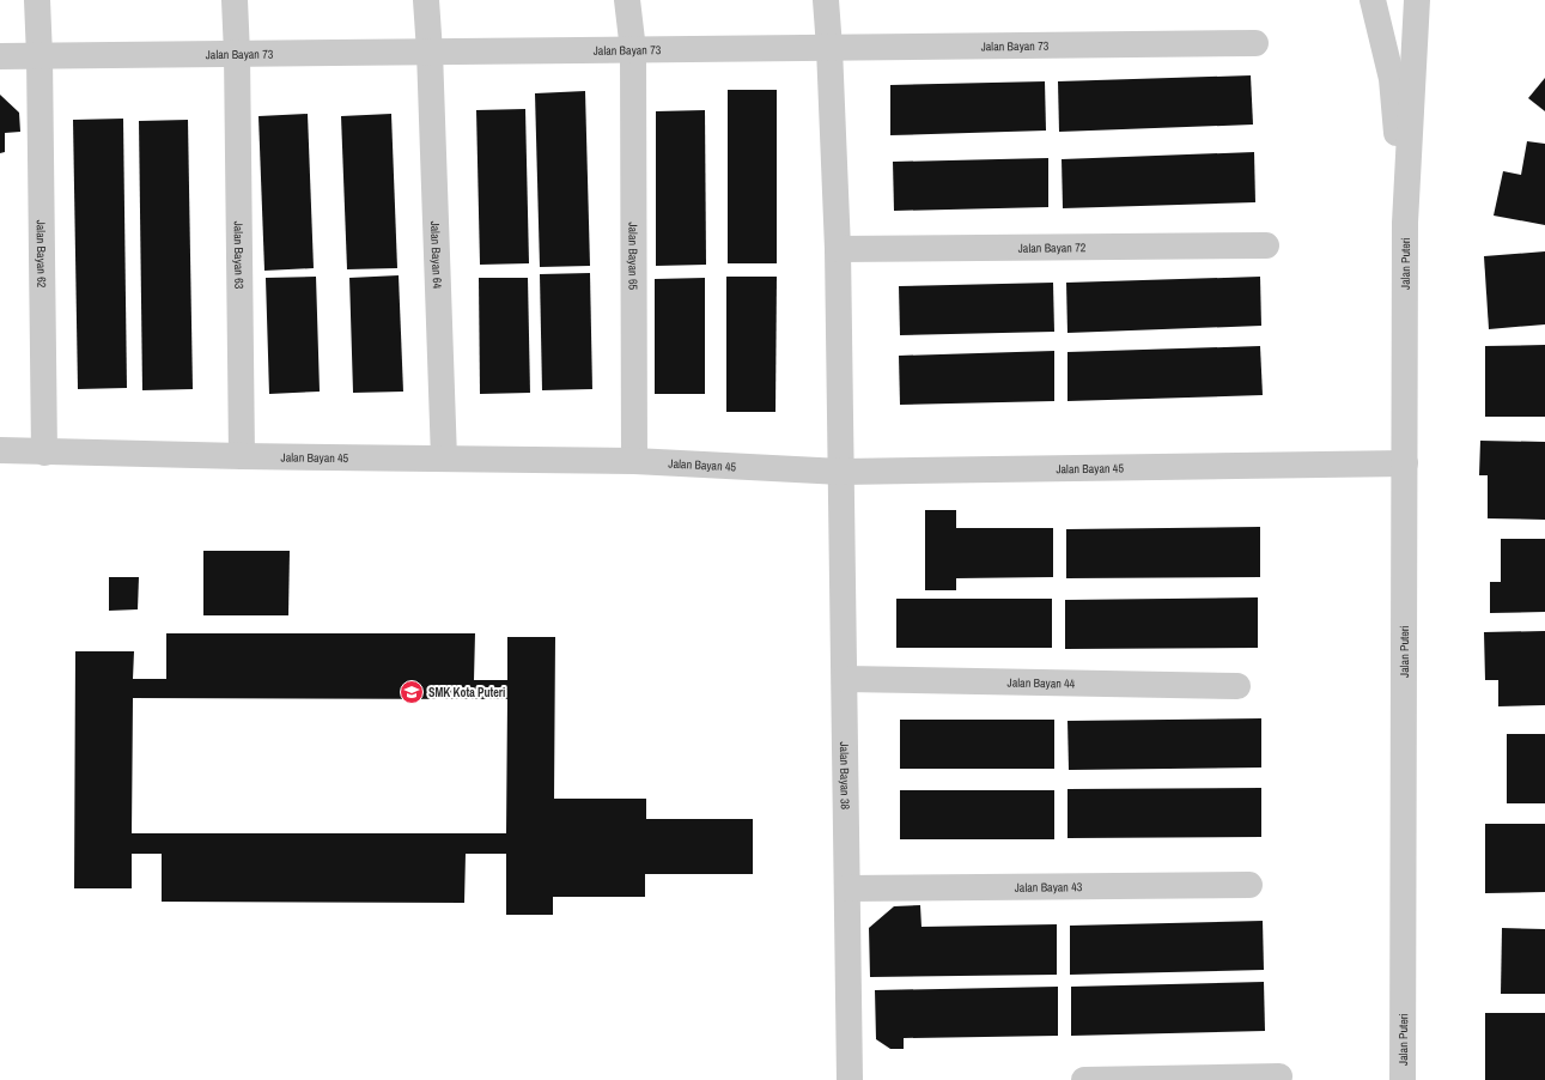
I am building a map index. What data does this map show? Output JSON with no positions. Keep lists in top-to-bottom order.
{
  "streets": {
    "street": [
      "Jalan Bayan 73",
      "Jalan Bayan 72",
      "Jalan Bayan 62",
      "Jalan Bayan 63",
      "Jalan Bayan 64",
      "Jalan Bayan 65",
      "Jalan Puteri",
      "Jalan Bayan 45",
      "Jalan Bayan 44",
      "Jalan Bayan 38",
      "Jalan Bayan 43"
    ]
  },
  "crossings": [
    ["Jalan Bayan 73", "Jalan Bayan 62"],
    ["Jalan Bayan 73", "Jalan Bayan 63"],
    ["Jalan Bayan 73", "Jalan Bayan 64"],
    ["Jalan Bayan 73", "Jalan Bayan 65"],
    ["Jalan Bayan 73", "Jalan Bayan 38"],
    ["Jalan Bayan 72", "Jalan Bayan 38"],
    ["Jalan Bayan 62", "Jalan Bayan 45"],
    ["Jalan Bayan 63", "Jalan Bayan 45"],
    ["Jalan Bayan 64", "Jalan Bayan 45"],
    ["Jalan Bayan 65", "Jalan Bayan 45"],
    ["Jalan Puteri", "Jalan Bayan 45"],
    ["Jalan Bayan 45", "Jalan Bayan 38"],
    ["Jalan Bayan 44", "Jalan Bayan 38"],
    ["Jalan Bayan 38", "Jalan Bayan 43"]
  ],
  "places": {
    "school or university": ["SMK Kota Puteri"]
  }
}
